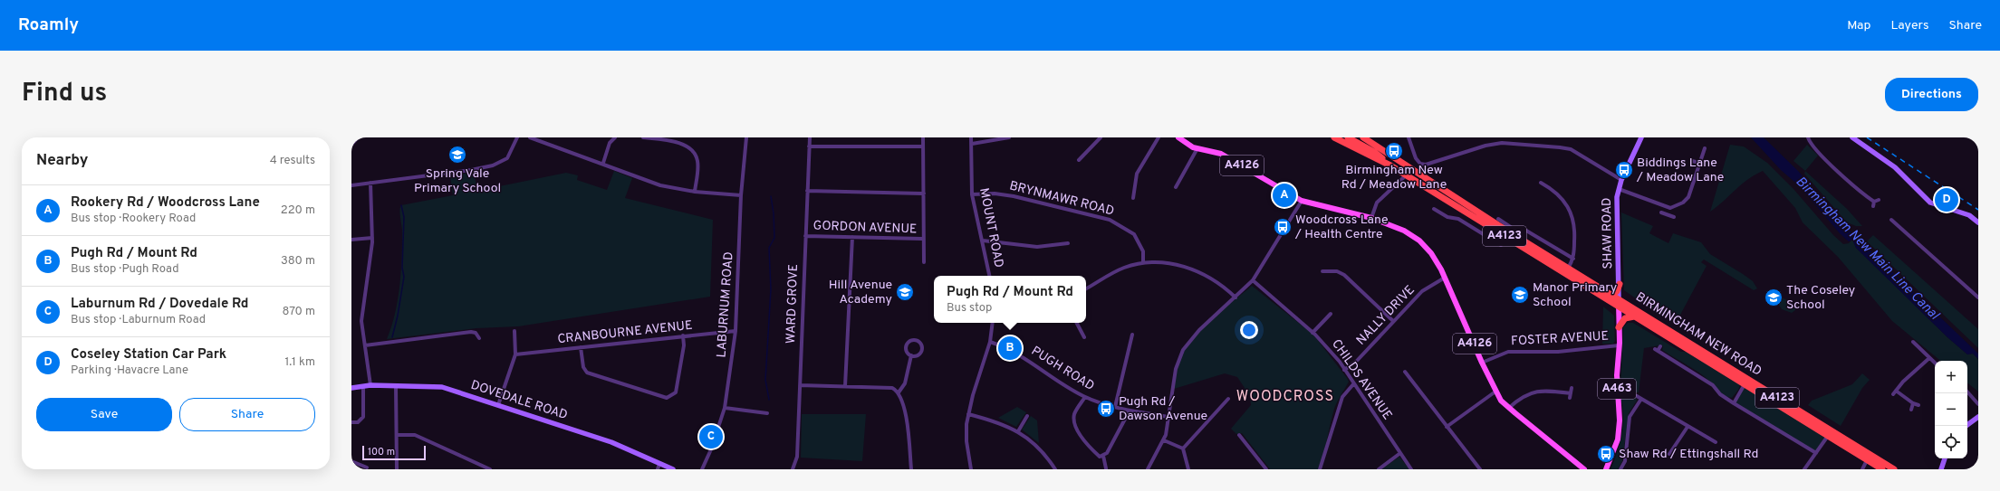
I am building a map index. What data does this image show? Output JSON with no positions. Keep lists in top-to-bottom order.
{
  "streets": {
    "highway": ["A4123", "BIRMINGHAM NEW ROAD"],
    "main road": ["A4126", "SHAW ROAD", "A463"],
    "street": [
      "BRYNMAWR ROAD",
      "GORDON AVENUE",
      "MOUNT ROAD",
      "WARD GROVE",
      "LABURNUM ROAD",
      "NALLY DRIVE",
      "CRANBOURNE AVENUE",
      "FOSTER AVENUE",
      "PUGH ROAD",
      "CHILDS AVENUE",
      "DOVEDALE ROAD"
    ]
  },
  "crossings": [
    ["A4126", "NALLY DRIVE"],
    ["A4126", "FOSTER AVENUE"],
    ["BRYNMAWR ROAD", "MOUNT ROAD"],
    ["GORDON AVENUE", "WARD GROVE"],
    ["SHAW ROAD", "BIRMINGHAM NEW ROAD"],
    ["SHAW ROAD", "FOSTER AVENUE"],
    ["A4123", "BIRMINGHAM NEW ROAD"],
    ["LABURNUM ROAD", "CRANBOURNE AVENUE"],
    ["NALLY DRIVE", "CHILDS AVENUE"]
  ],
  "districts": ["WOODCROSS"],
  "water": ["Birmingham New Main Line Canal"],
  "places": {
    "bus stop": [
      "Birmingham New Rd / Meadow Lane",
      "Biddings Lane / Meadow Lane",
      "Woodcross Lane / Health Centre",
      "Pugh Rd / Dawson Avenue",
      "Shaw Rd / Ettingshall Rd"
    ],
    "school or university": [
      "Spring Vale Primary School",
      "Hill Avenue Academy",
      "Manor Primary School",
      "The Coseley School"
    ]
  },
  "scale_bar": "100 m",
  "page": {
    "header": "Roamly",
    "nav": ["Map", "Layers", "Share"],
    "title": "Find us",
    "buttons": [
      "Directions",
      ["Save", "Share"]
    ],
    "heading": ["Nearby", "4 results"],
    "pins": [
      "A",
      "D",
      "B",
      "C"
    ],
    "list": [
      {
        "mark": "A",
        "name": "Rookery Rd / Woodcross Lane",
        "note": "Bus stop · Rookery Road",
        "value": "220 m"
      },
      {
        "mark": "B",
        "name": "Pugh Rd / Mount Rd",
        "note": "Bus stop · Pugh Road",
        "value": "380 m"
      },
      {
        "mark": "C",
        "name": "Laburnum Rd / Dovedale Rd",
        "note": "Bus stop · Laburnum Road",
        "value": "870 m"
      },
      {
        "mark": "D",
        "name": "Coseley Station Car Park",
        "note": "Parking · Havacre Lane",
        "value": "1.1 km"
      }
    ],
    "popup": ["Pugh Rd / Mount Rd", "Bus stop"],
    "map_buttons": ["+", "−"],
    "scale": "100 m"
  }
}
